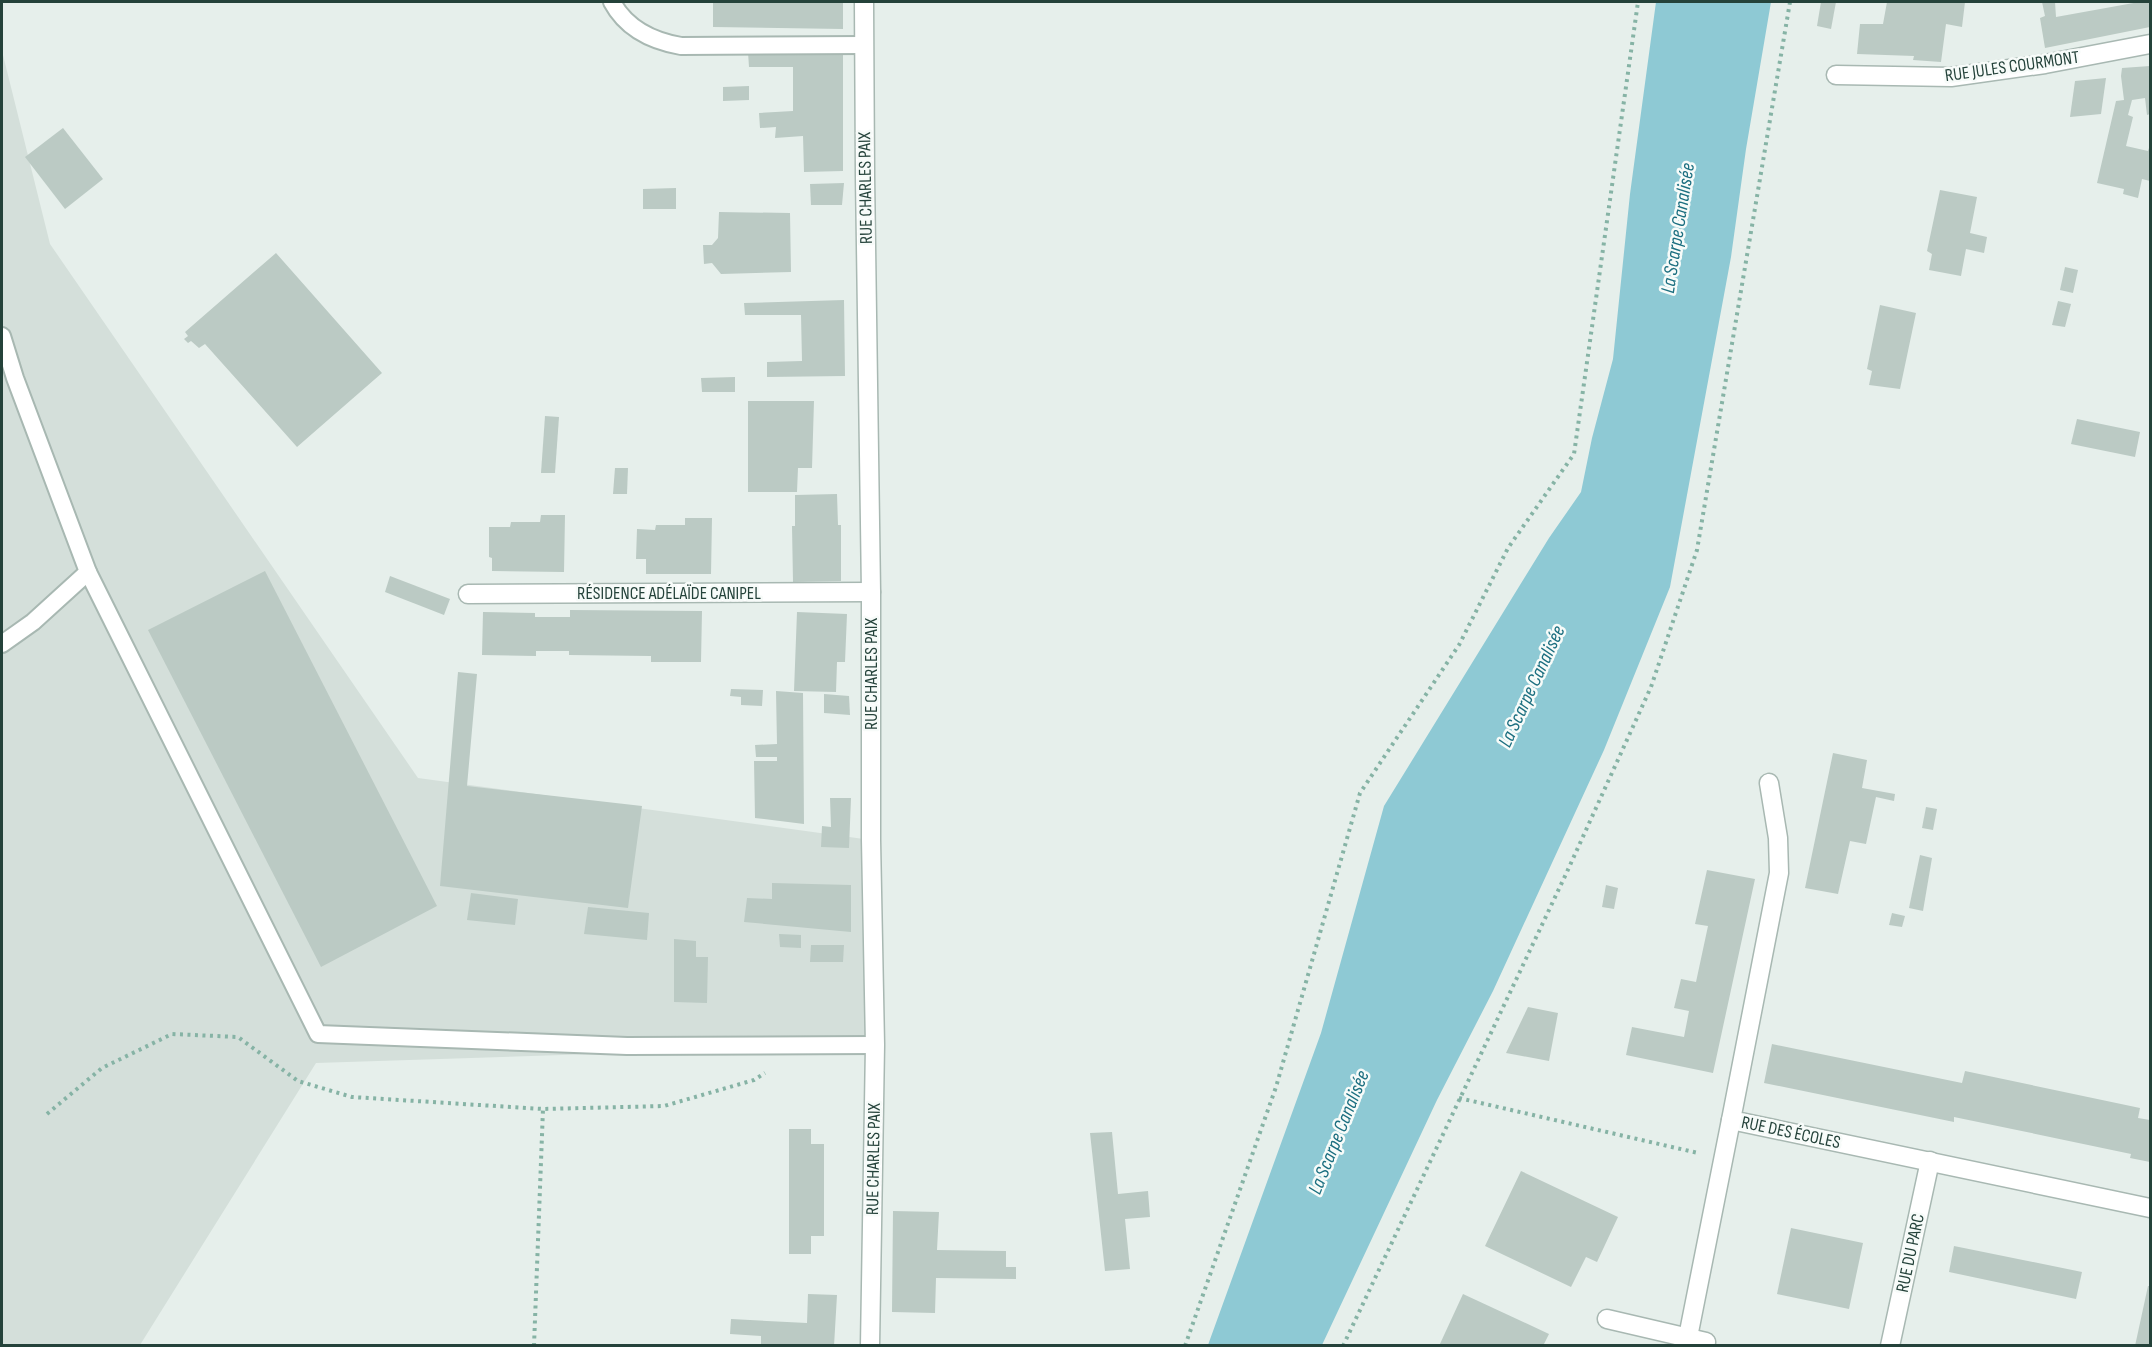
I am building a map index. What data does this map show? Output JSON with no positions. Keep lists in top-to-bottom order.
{
  "streets": {
    "street": [
      "RUE JULES COURMONT",
      "RUE CHARLES PAIX",
      "RÉSIDENCE ADÉLAÏDE CANIPEL",
      "RUE DES ÉCOLES",
      "RUE DU PARC"
    ]
  },
  "crossings": [
    ["RUE CHARLES PAIX", "RÉSIDENCE ADÉLAÏDE CANIPEL"],
    ["RUE DES ÉCOLES", "RUE DU PARC"]
  ],
  "water": ["La Scarpe Canalisée"]
}
